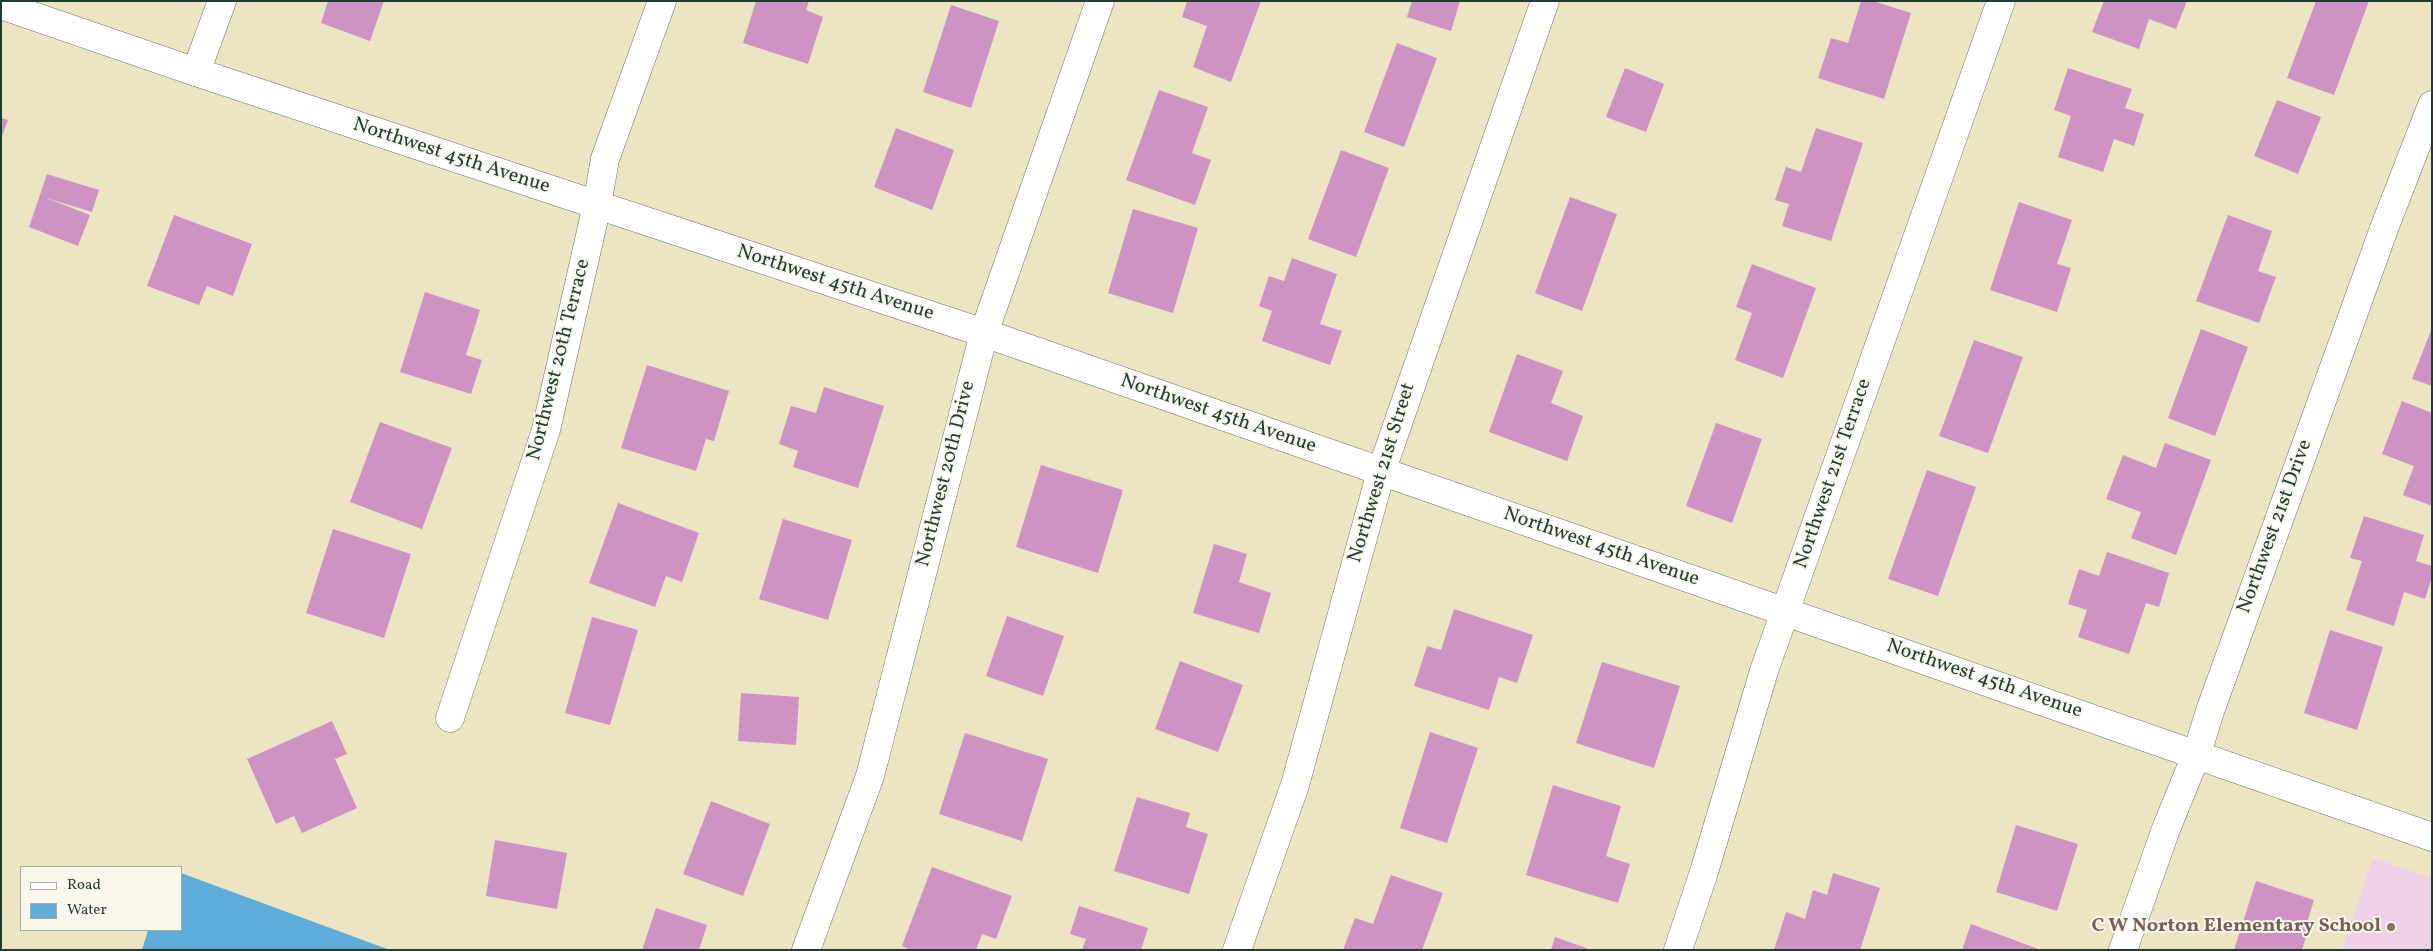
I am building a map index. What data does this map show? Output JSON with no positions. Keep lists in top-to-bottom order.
{
  "streets": {
    "street": [
      "Northwest 45th Avenue",
      "Northwest 20th Terrace",
      "Northwest 21st Street",
      "Northwest 20th Drive",
      "Northwest 21st Terrace",
      "Northwest 21st Drive"
    ]
  },
  "crossings": [
    ["Northwest 45th Avenue", "Northwest 20th Terrace"],
    ["Northwest 45th Avenue", "Northwest 21st Street"],
    ["Northwest 45th Avenue", "Northwest 20th Drive"],
    ["Northwest 45th Avenue", "Northwest 21st Terrace"],
    ["Northwest 45th Avenue", "Northwest 21st Drive"]
  ],
  "places": ["C W Norton Elementary School"],
  "legend": ["Road", "Water"]
}
